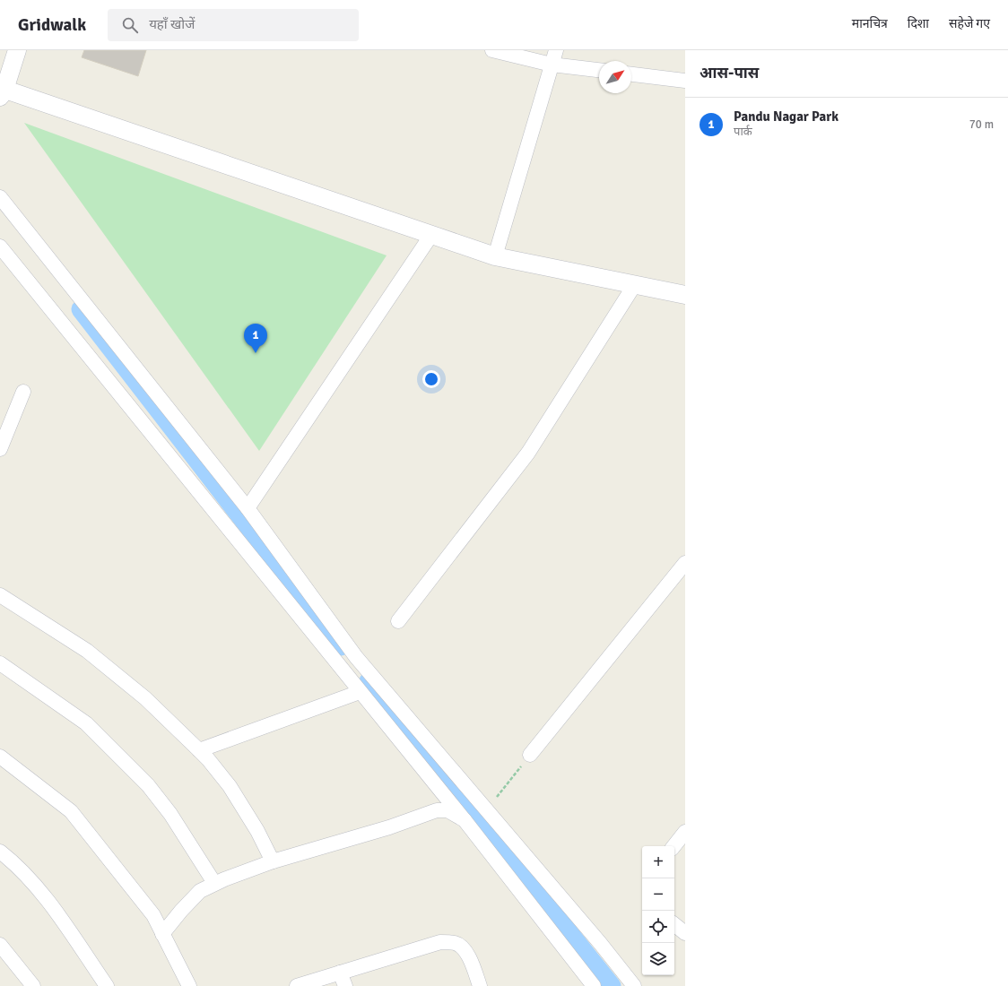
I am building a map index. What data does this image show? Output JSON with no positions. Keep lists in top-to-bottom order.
{
  "north": "top right",
  "page": {
    "header": "Gridwalk",
    "search": "यहाँ खोजें",
    "nav": ["मानचित्र", "दिशा", "सहेजे गए"],
    "heading": "आस-पास",
    "list": [
      {
        "mark": "1",
        "name": "Pandu Nagar Park",
        "note": "पार्क",
        "value": "70 m"
      }
    ],
    "pins": "1",
    "map_buttons": ["+", "−"]
  }
}
